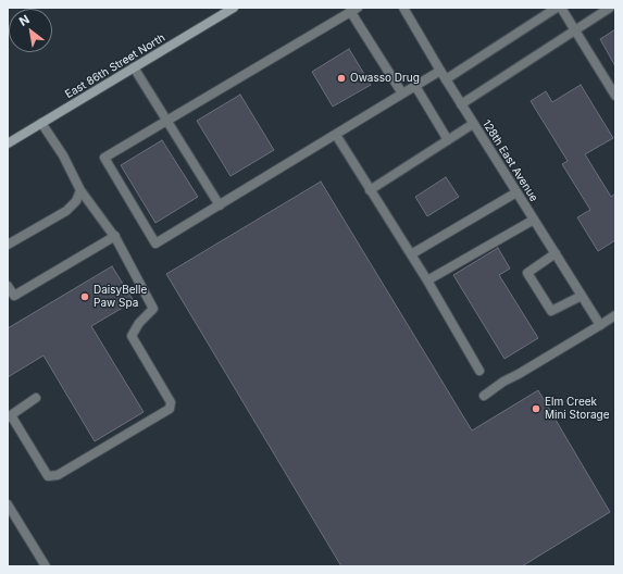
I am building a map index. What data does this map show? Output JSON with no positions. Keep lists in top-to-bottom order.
{
  "streets": {
    "main road": ["East 86th Street North"],
    "street": ["128th East Avenue"]
  },
  "places": ["Owasso Drug", "DaisyBelle Paw Spa", "Elm Creek Mini Storage"],
  "north": "top left"
}
